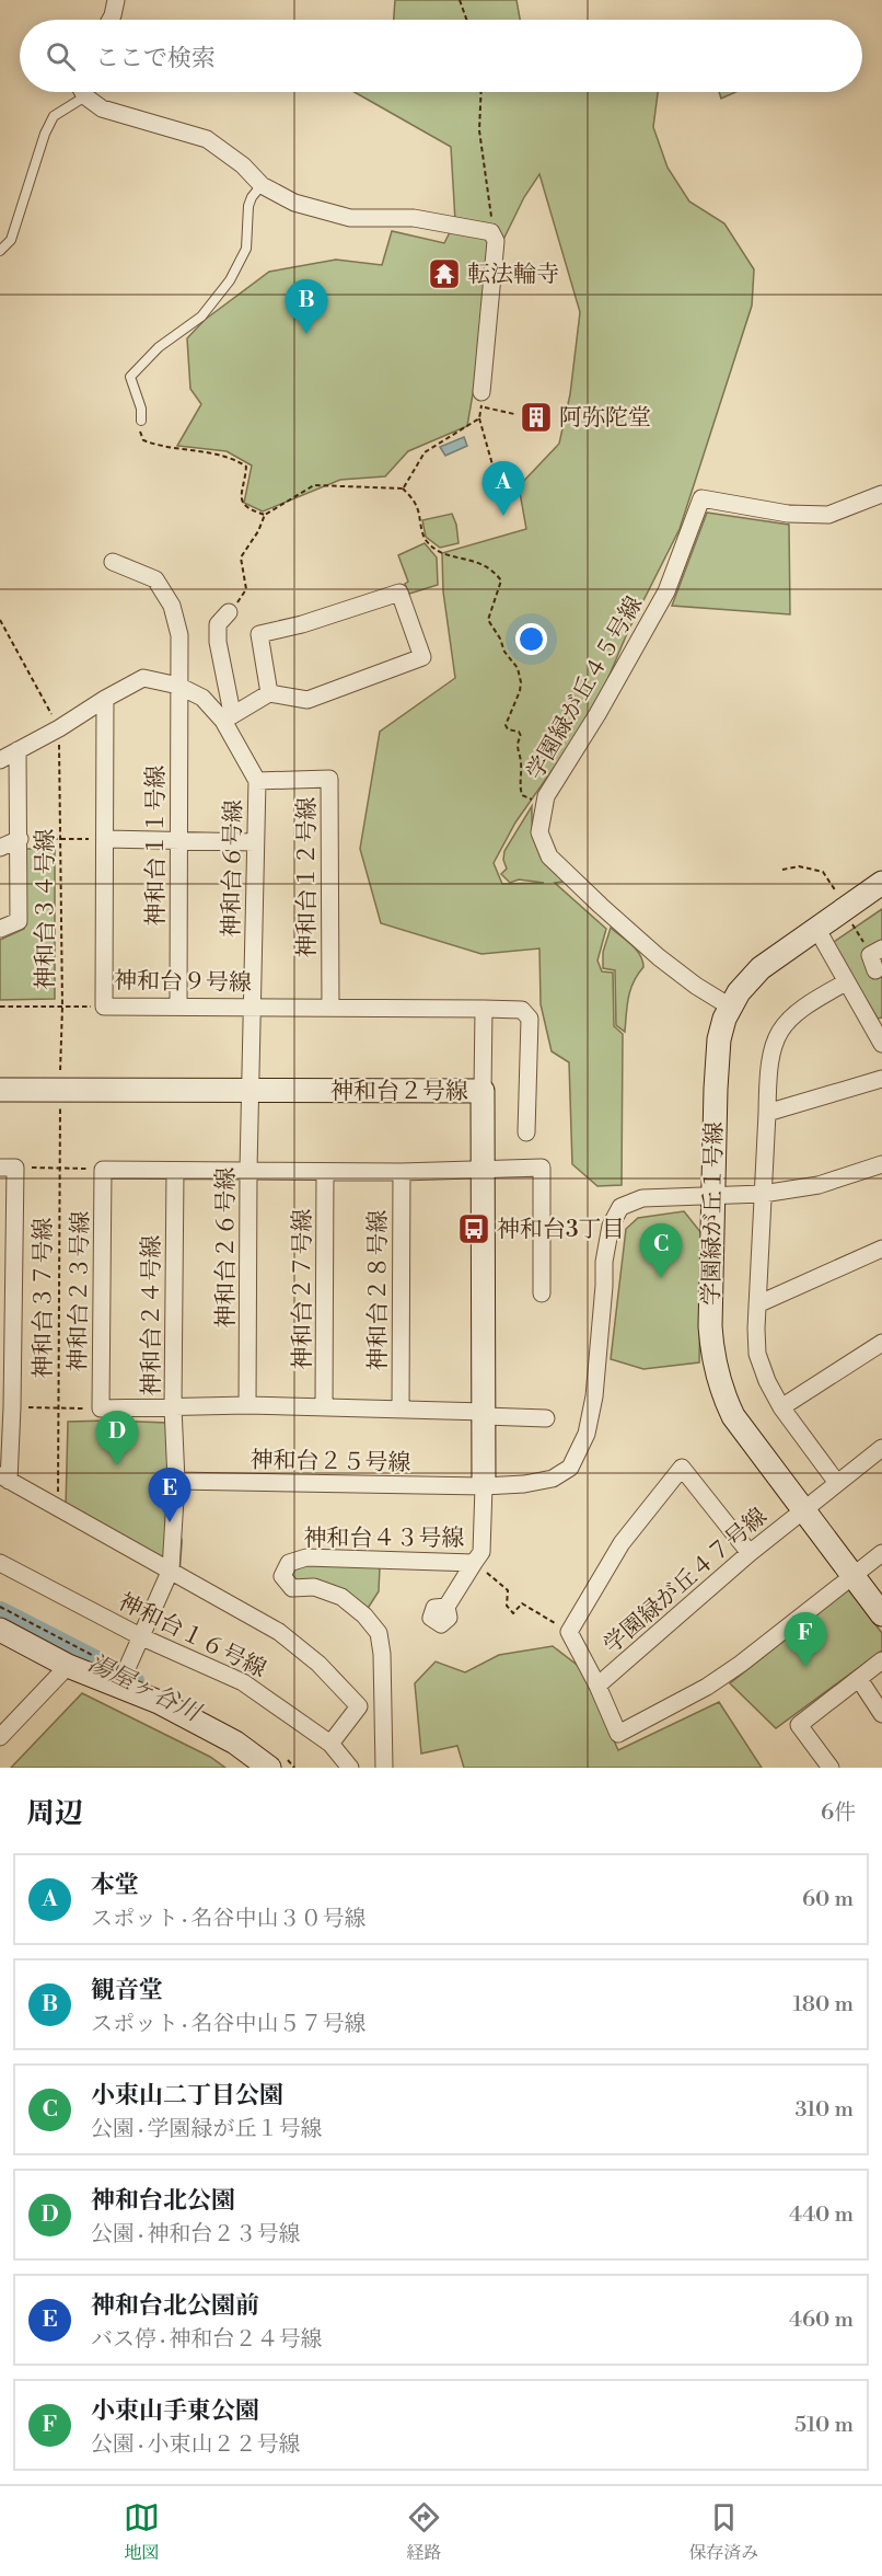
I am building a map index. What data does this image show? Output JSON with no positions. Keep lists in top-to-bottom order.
{
  "streets": {
    "street": [
      "学園緑が丘４５号線",
      "神和台１１号線",
      "神和台６号線",
      "神和台１２号線",
      "神和台９号線",
      "神和台２号線",
      "学園緑が丘１号線",
      "神和台２６号線",
      "神和台２７号線",
      "神和台２８号線",
      "神和台２３号線",
      "神和台２４号線",
      "神和台２５号線",
      "神和台４３号線",
      "学園緑が丘４７号線",
      "神和台１６号線"
    ],
    "path": ["神和台３４号線", "神和台３７号線"]
  },
  "crossings": [
    ["学園緑が丘４５号線", "学園緑が丘１号線"],
    ["神和台１１号線", "神和台６号線"],
    ["神和台１１号線", "神和台９号線"],
    ["神和台６号線", "神和台１２号線"],
    ["神和台６号線", "神和台３４号線"],
    ["神和台６号線", "神和台９号線"],
    ["神和台６号線", "神和台２号線"],
    ["神和台６号線", "神和台２６号線"],
    ["神和台１２号線", "神和台９号線"],
    ["神和台３４号線", "神和台２号線"],
    ["神和台３４号線", "神和台３７号線"],
    ["神和台２号線", "神和台２６号線"],
    ["神和台２号線", "神和台３７号線"],
    ["神和台２号線", "神和台２５号線"],
    ["神和台２号線", "神和台４３号線"],
    ["学園緑が丘１号線", "神和台２５号線"],
    ["学園緑が丘１号線", "学園緑が丘４７号線"],
    ["神和台２４号線", "神和台２５号線"],
    ["神和台２４号線", "神和台１６号線"],
    ["神和台２５号線", "神和台４３号線"]
  ],
  "water": ["湯屋ヶ谷川"],
  "places": {
    "temple": ["転法輪寺"],
    "building": ["阿弥陀堂"],
    "bus stop": ["神和台3丁目"]
  },
  "page": {
    "search": "ここで検索",
    "pins": [
      "B",
      "A",
      "C",
      "D",
      "E",
      "F"
    ],
    "heading": ["周辺", "6件"],
    "list": [
      {
        "mark": "A",
        "name": "本堂",
        "note": "スポット · 名谷中山３０号線",
        "value": "60 m"
      },
      {
        "mark": "B",
        "name": "観音堂",
        "note": "スポット · 名谷中山５７号線",
        "value": "180 m"
      },
      {
        "mark": "C",
        "name": "小束山二丁目公園",
        "note": "公園 · 学園緑が丘１号線",
        "value": "310 m"
      },
      {
        "mark": "D",
        "name": "神和台北公園",
        "note": "公園 · 神和台２３号線",
        "value": "440 m"
      },
      {
        "mark": "E",
        "name": "神和台北公園前",
        "note": "バス停 · 神和台２４号線",
        "value": "460 m"
      },
      {
        "mark": "F",
        "name": "小束山手東公園",
        "note": "公園 · 小束山２２号線",
        "value": "510 m"
      }
    ],
    "nav": ["地図", "経路", "保存済み"]
  }
}
